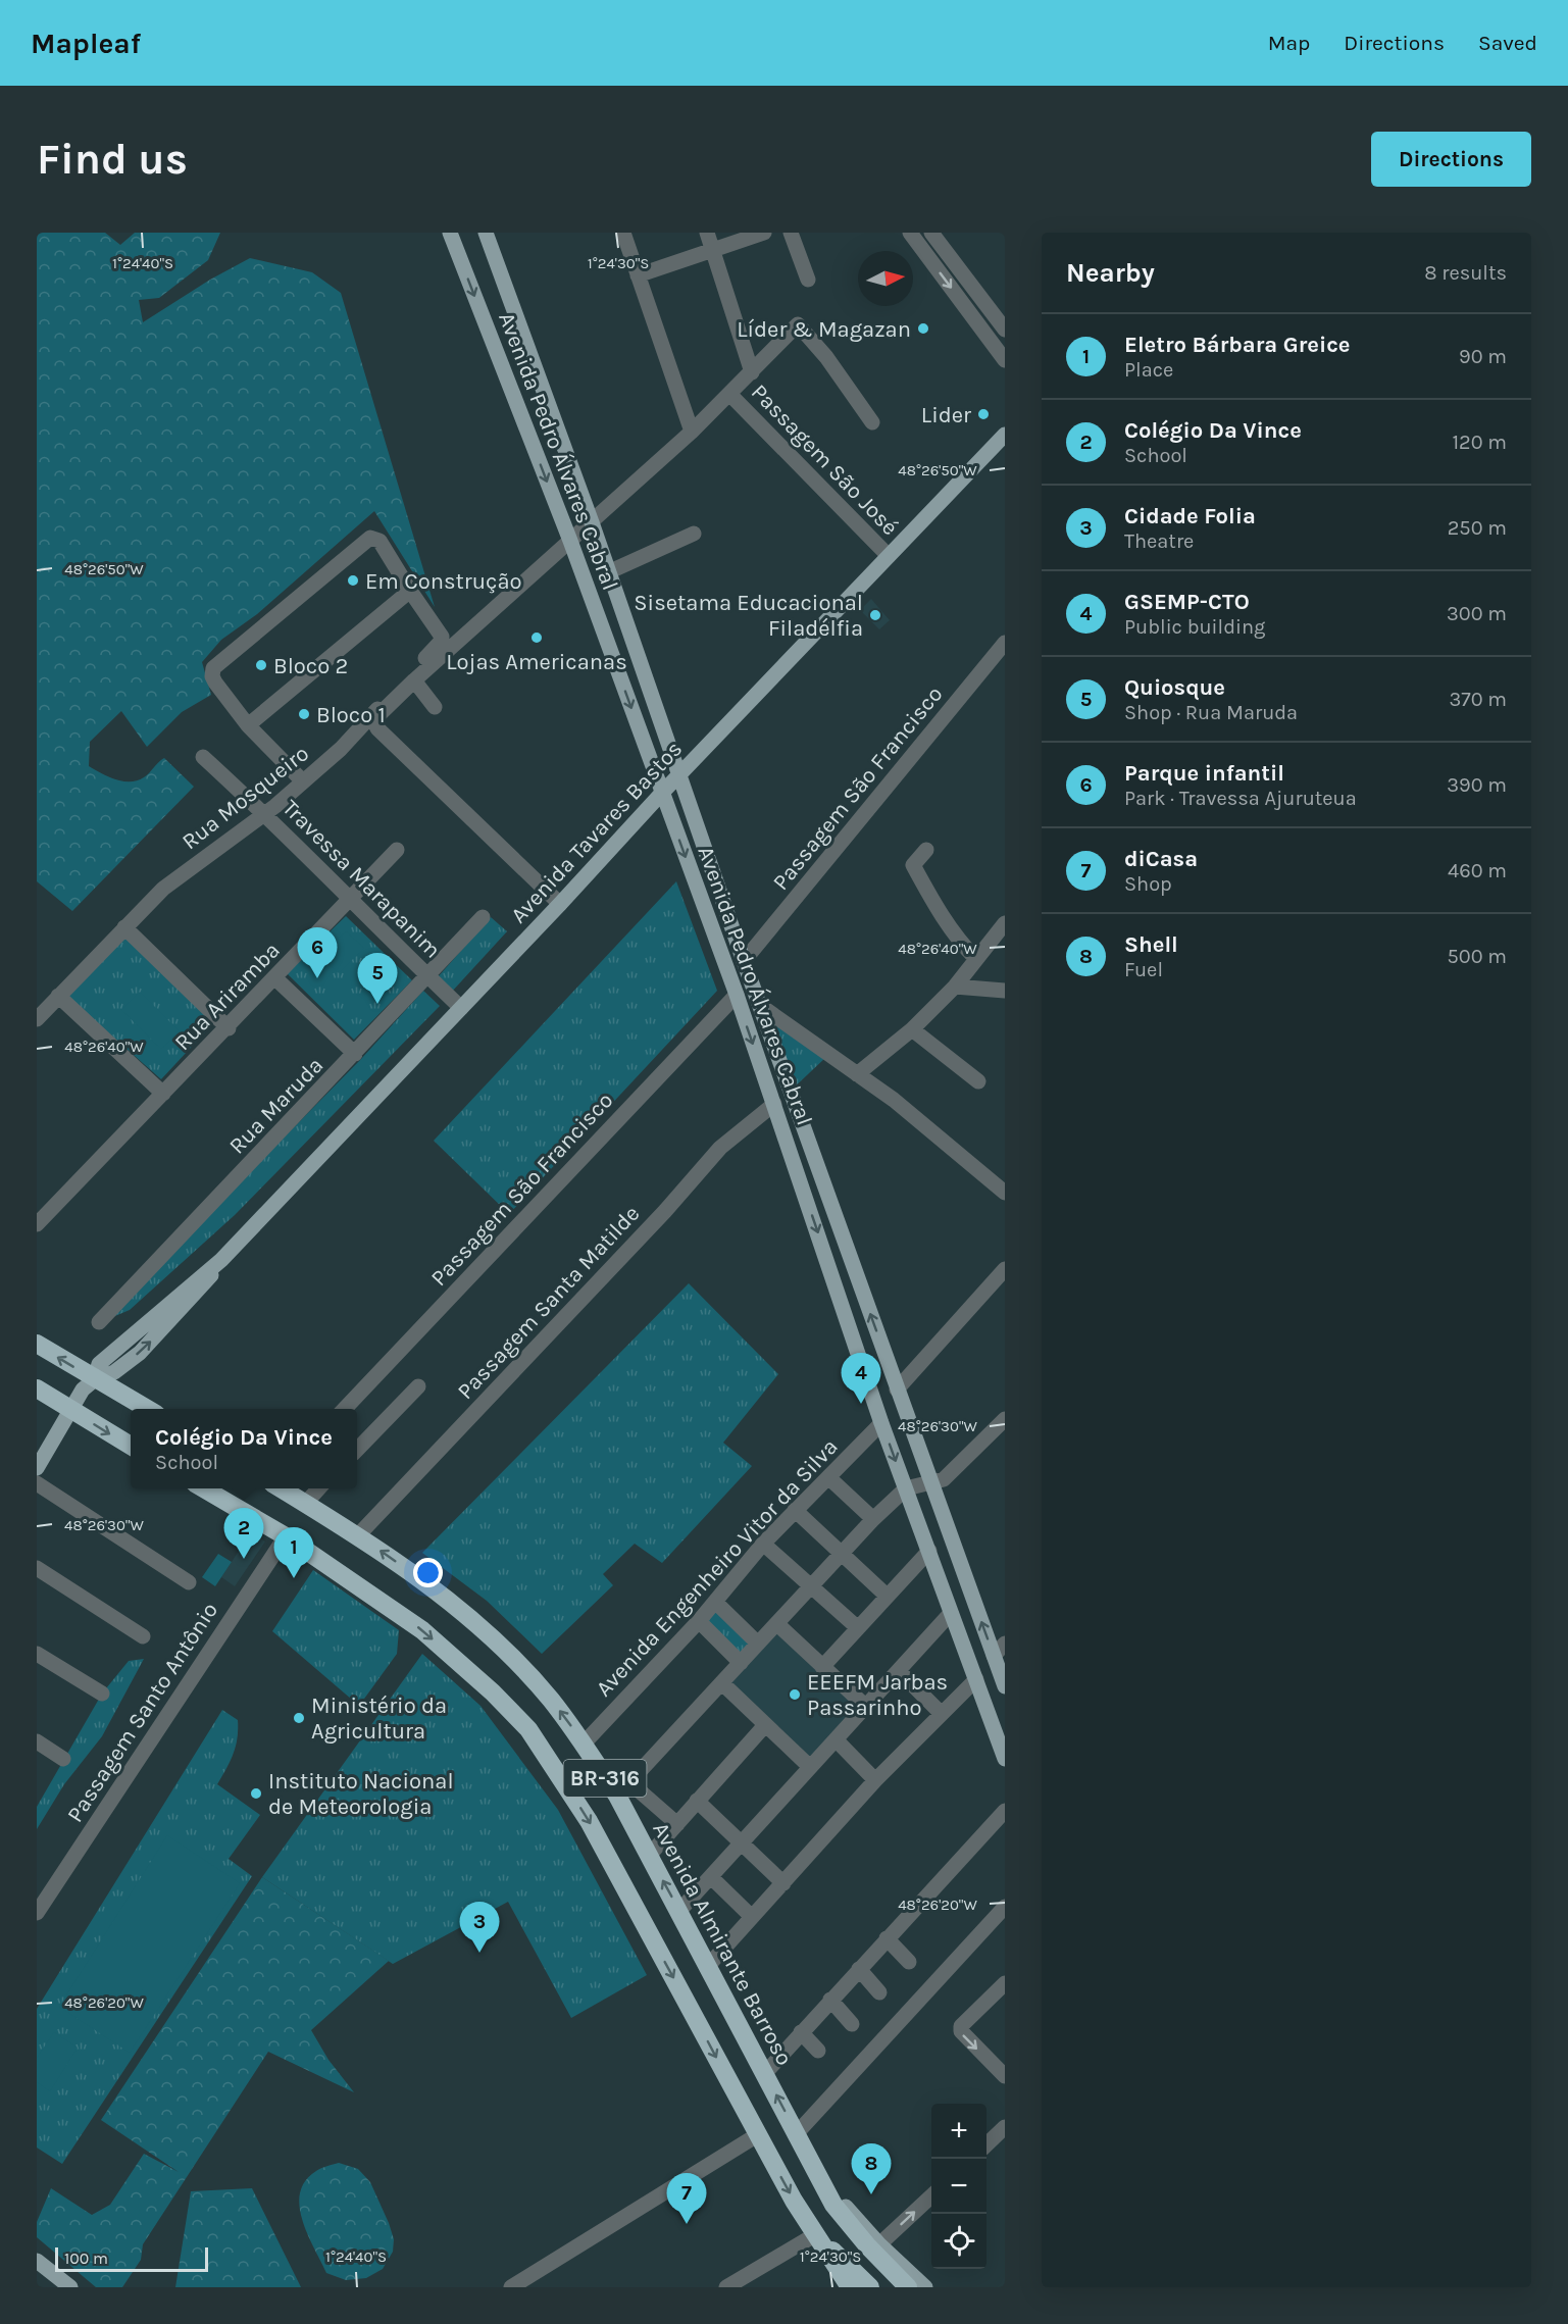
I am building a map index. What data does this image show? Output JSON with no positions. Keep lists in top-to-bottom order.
{
  "streets": {
    "highway": ["BR-316", "Avenida Almirante Barroso"],
    "main road": ["Avenida Pedro Álvares Cabral", "Avenida Tavares Bastos"],
    "street": [
      "Passagem São José",
      "Passagem São Francisco",
      "Rua Mosqueiro",
      "Travessa Marapanim",
      "Rua Ariramba",
      "Rua Maruda",
      "Passagem Santa Matilde",
      "Avenida Engenheiro Vitor da Silva",
      "Passagem Santo Antônio"
    ]
  },
  "crossings": [
    ["Avenida Pedro Álvares Cabral", "Passagem São Francisco"],
    ["Avenida Pedro Álvares Cabral", "Avenida Tavares Bastos"],
    ["Avenida Pedro Álvares Cabral", "Passagem Santa Matilde"],
    ["Avenida Pedro Álvares Cabral", "Avenida Engenheiro Vitor da Silva"],
    ["Passagem São José", "Avenida Tavares Bastos"],
    ["Rua Mosqueiro", "Travessa Marapanim"],
    ["Avenida Tavares Bastos", "Travessa Marapanim"],
    ["Travessa Marapanim", "Rua Ariramba"],
    ["Travessa Marapanim", "Rua Maruda"],
    ["Passagem Santa Matilde", "Avenida Almirante Barroso"],
    ["Avenida Engenheiro Vitor da Silva", "Avenida Almirante Barroso"],
    ["Passagem Santo Antônio", "BR-316"]
  ],
  "places": [
    "Líder & Magazan",
    "Lider",
    "Em Construção",
    "Sisetama Educacional Filadélfia",
    "Lojas Americanas",
    "Bloco 2",
    "Bloco 1",
    "EEEFM Jarbas Passarinho",
    "Ministério da Agricultura",
    "Instituto Nacional de Meteorologia"
  ],
  "scale_bar": "100 m",
  "north": "right",
  "page": {
    "header": "Mapleaf",
    "nav": ["Map", "Directions", "Saved"],
    "buttons": "Directions",
    "title": "Find us",
    "heading": ["Nearby", "8 results"],
    "list": [
      {
        "mark": "1",
        "name": "Eletro Bárbara Greice",
        "note": "Place",
        "value": "90 m"
      },
      {
        "mark": "2",
        "name": "Colégio Da Vince",
        "note": "School",
        "value": "120 m"
      },
      {
        "mark": "3",
        "name": "Cidade Folia",
        "note": "Theatre",
        "value": "250 m"
      },
      {
        "mark": "4",
        "name": "GSEMP-CTO",
        "note": "Public building",
        "value": "300 m"
      },
      {
        "mark": "5",
        "name": "Quiosque",
        "note": "Shop · Rua Maruda",
        "value": "370 m"
      },
      {
        "mark": "6",
        "name": "Parque infantil",
        "note": "Park · Travessa Ajuruteua",
        "value": "390 m"
      },
      {
        "mark": "7",
        "name": "diCasa",
        "note": "Shop",
        "value": "460 m"
      },
      {
        "mark": "8",
        "name": "Shell",
        "note": "Fuel",
        "value": "500 m"
      }
    ],
    "pins": [
      "6",
      "5",
      "4",
      "2",
      "1",
      "3",
      "8",
      "7"
    ],
    "popup": ["Colégio Da Vince", "School"],
    "map_buttons": ["+", "−"],
    "scale": "100 m"
  },
  "coordinates": [
    "1°24'40\"S",
    "1°24'30\"S",
    "48°26'50\"W",
    "48°26'40\"W",
    "48°26'30\"W",
    "48°26'20\"W"
  ]
}
